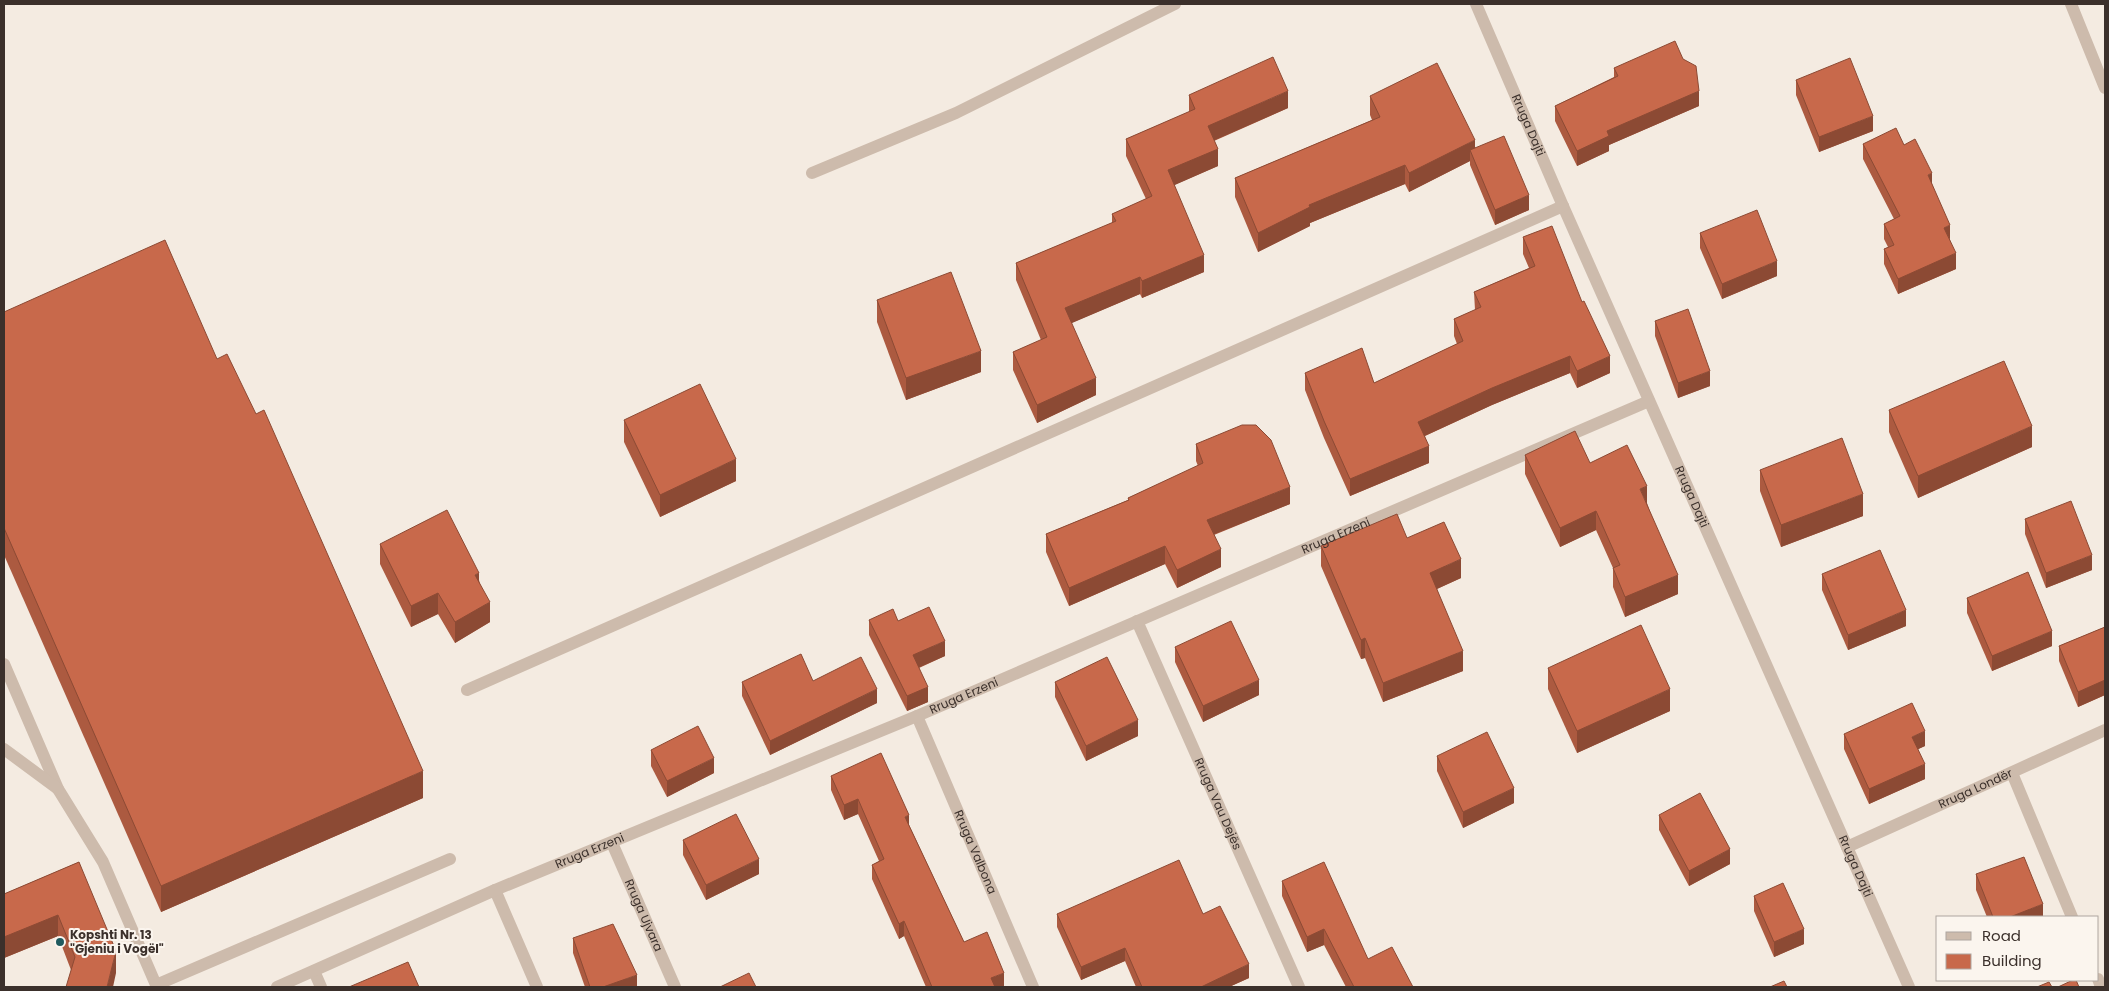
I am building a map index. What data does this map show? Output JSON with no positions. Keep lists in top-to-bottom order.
{
  "streets": {
    "street": [
      "Rruga Dajti",
      "Rruga Erzeni",
      "Rruga Londër",
      "Rruga Vau Dejës",
      "Rruga Valbona",
      "Rruga Ujvara"
    ]
  },
  "crossings": [
    ["Rruga Dajti", "Rruga Erzeni"],
    ["Rruga Dajti", "Rruga Londër"],
    ["Rruga Erzeni", "Rruga Vau Dejës"],
    ["Rruga Erzeni", "Rruga Valbona"],
    ["Rruga Erzeni", "Rruga Ujvara"]
  ],
  "places": ["Kopshti Nr. 13 \"Gjeniu i Vogël\""],
  "legend": ["Road", "Building"]
}
